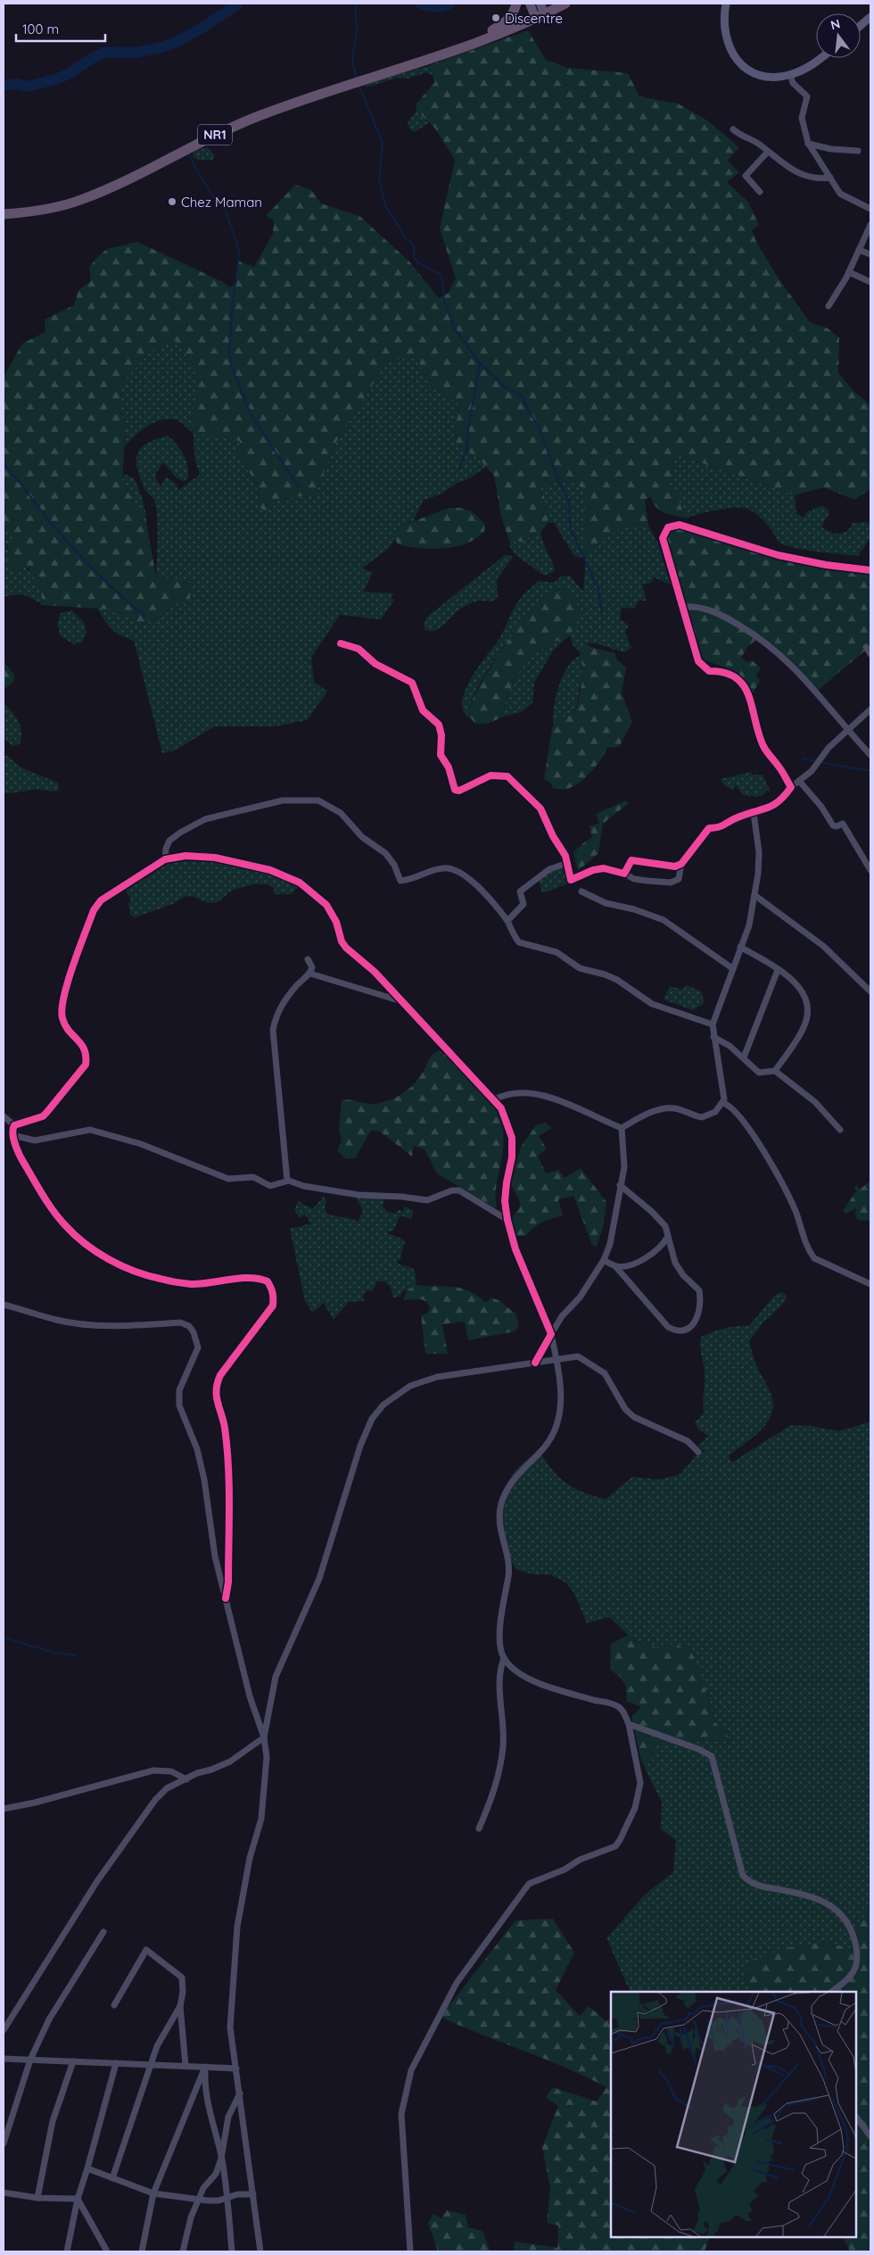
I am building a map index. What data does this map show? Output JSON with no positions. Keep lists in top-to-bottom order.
{
  "streets": {
    "highway": ["NR1"]
  },
  "places": ["Discentre", "Chez Maman"],
  "scale_bar": "100 m",
  "north": "top"
}
